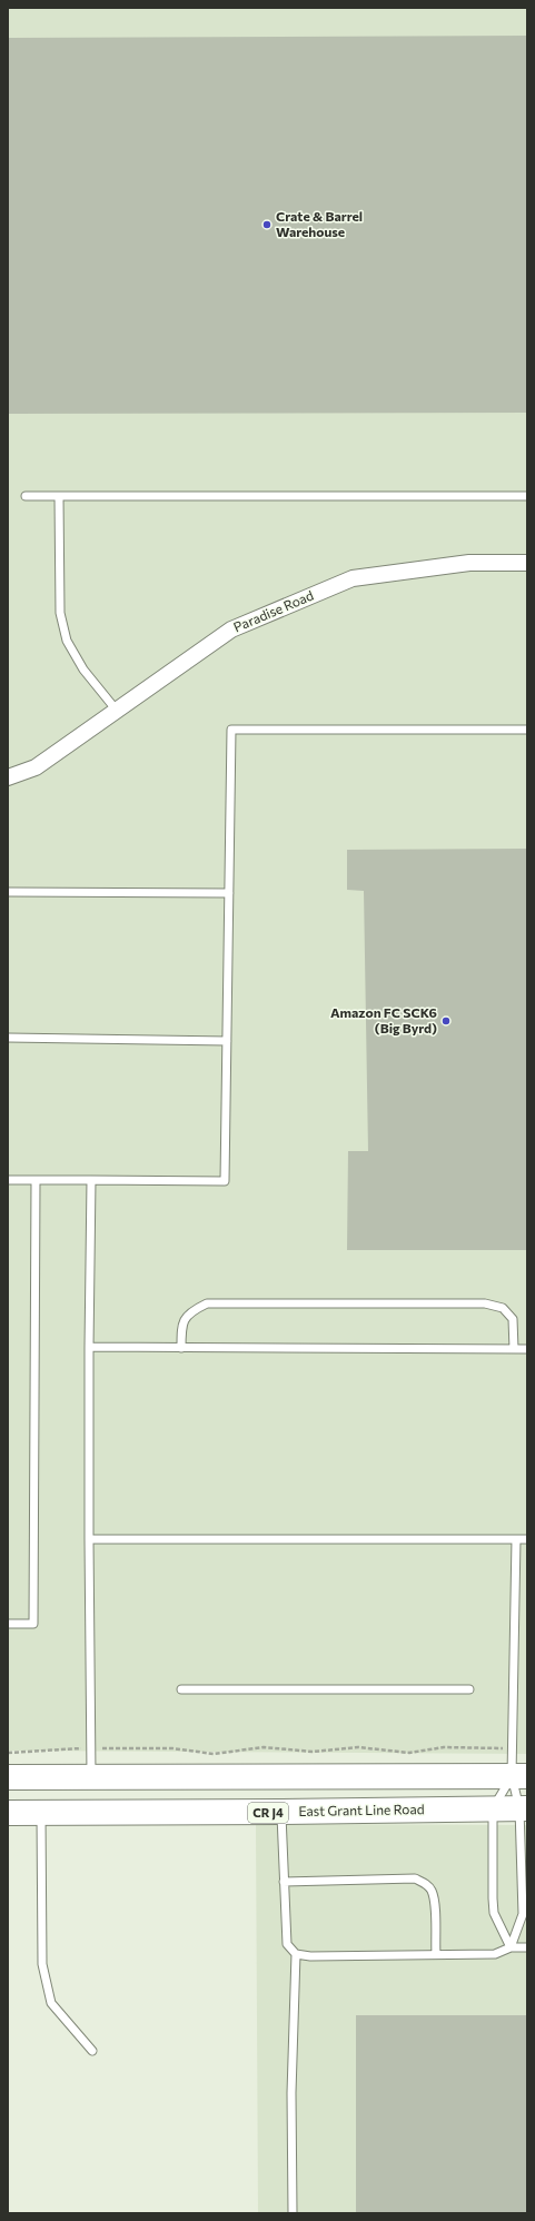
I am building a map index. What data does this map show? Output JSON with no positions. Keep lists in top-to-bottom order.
{
  "streets": {
    "main road": ["East Grant Line Road", "CR J4"],
    "street": ["Paradise Road"]
  },
  "places": ["Crate & Barrel Warehouse", "Amazon FC SCK6 (Big Byrd)"]
}
